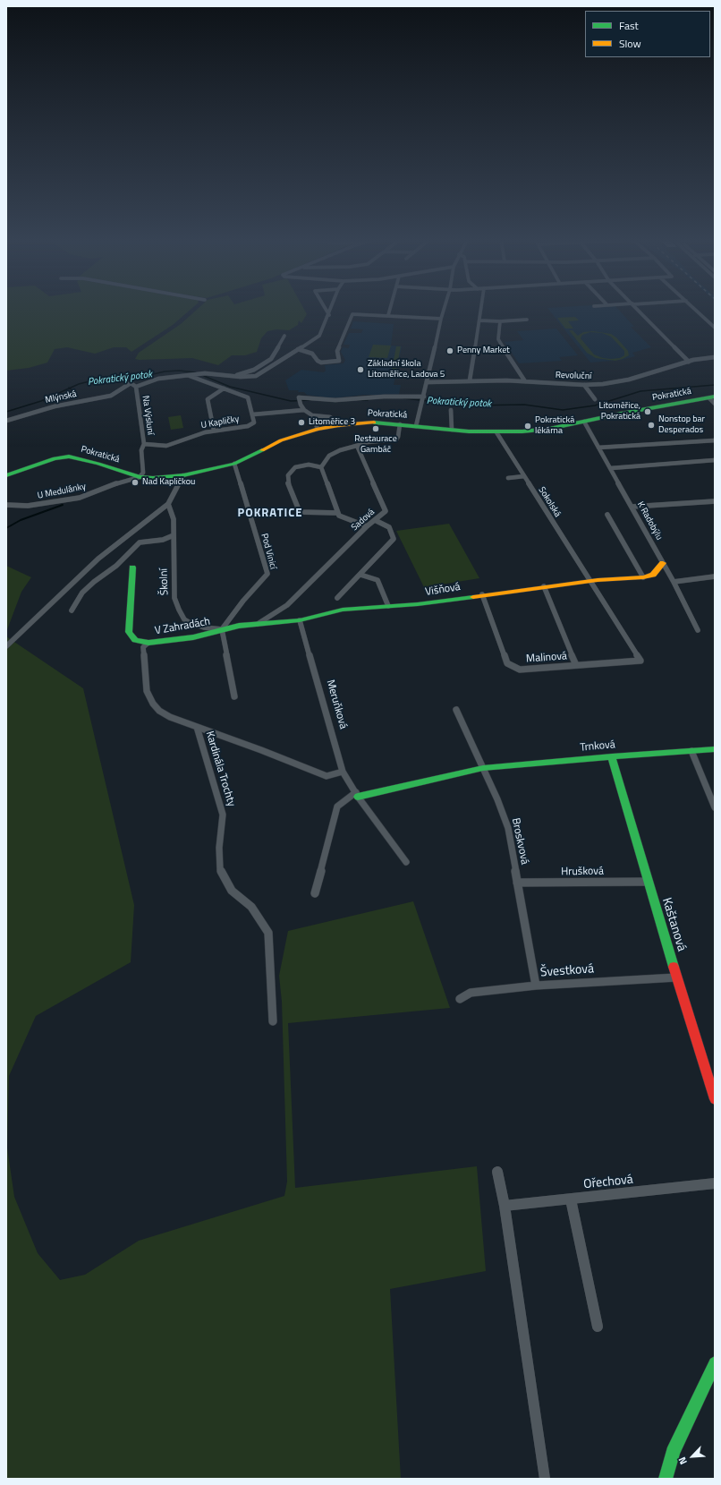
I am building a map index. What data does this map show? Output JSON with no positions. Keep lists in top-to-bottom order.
{
  "streets": {
    "street": [
      "Revoluční",
      "Pokratická",
      "Mlýnská",
      "Na Výsluní",
      "U Kapličky",
      "U Medulánky",
      "Sokolská",
      "Sadová",
      "K Radobýlu",
      "Pod Vinicí",
      "Školní",
      "Višňová",
      "V Zahradách",
      "Malinová",
      "Meruňková",
      "Trnková",
      "Kardinála Trochty",
      "Broskvová",
      "Hrušková",
      "Kaštanová",
      "Švestková",
      "Ořechová"
    ]
  },
  "crossings": [
    ["Pokratická", "Na Výsluní"],
    ["Pokratická", "U Medulánky"],
    ["Pokratická", "Sokolská"],
    ["Pokratická", "K Radobýlu"],
    ["Pokratická", "Pod Vinicí"],
    ["Mlýnská", "Na Výsluní"],
    ["Na Výsluní", "U Kapličky"],
    ["Na Výsluní", "U Medulánky"],
    ["Sokolská", "Višňová"],
    ["Sokolská", "Malinová"],
    ["Sadová", "Višňová"],
    ["K Radobýlu", "Višňová"],
    ["Pod Vinicí", "Školní"],
    ["Pod Vinicí", "Višňová"],
    ["Pod Vinicí", "V Zahradách"],
    ["Školní", "Višňová"],
    ["Školní", "V Zahradách"],
    ["Višňová", "V Zahradách"],
    ["Višňová", "Malinová"],
    ["Višňová", "Meruňková"],
    ["V Zahradách", "Kardinála Trochty"],
    ["Meruňková", "Trnková"],
    ["Trnková", "Broskvová"],
    ["Trnková", "Kaštanová"],
    ["Broskvová", "Hrušková"],
    ["Broskvová", "Švestková"],
    ["Hrušková", "Kaštanová"],
    ["Kaštanová", "Švestková"]
  ],
  "districts": ["POKRATICE"],
  "water": ["Pokratický potok"],
  "places": [
    "Penny Market",
    "Základní škola Litoměřice, Ladova 5",
    "Litoměřice, Pokratická",
    "Litoměřice 3",
    "Nonstop bar Desperados",
    "Pokratická lékárna",
    "Restaurace Gambáč",
    "Nad Kapličkou"
  ],
  "legend": ["Fast", "Slow"],
  "north": "bottom left"
}
